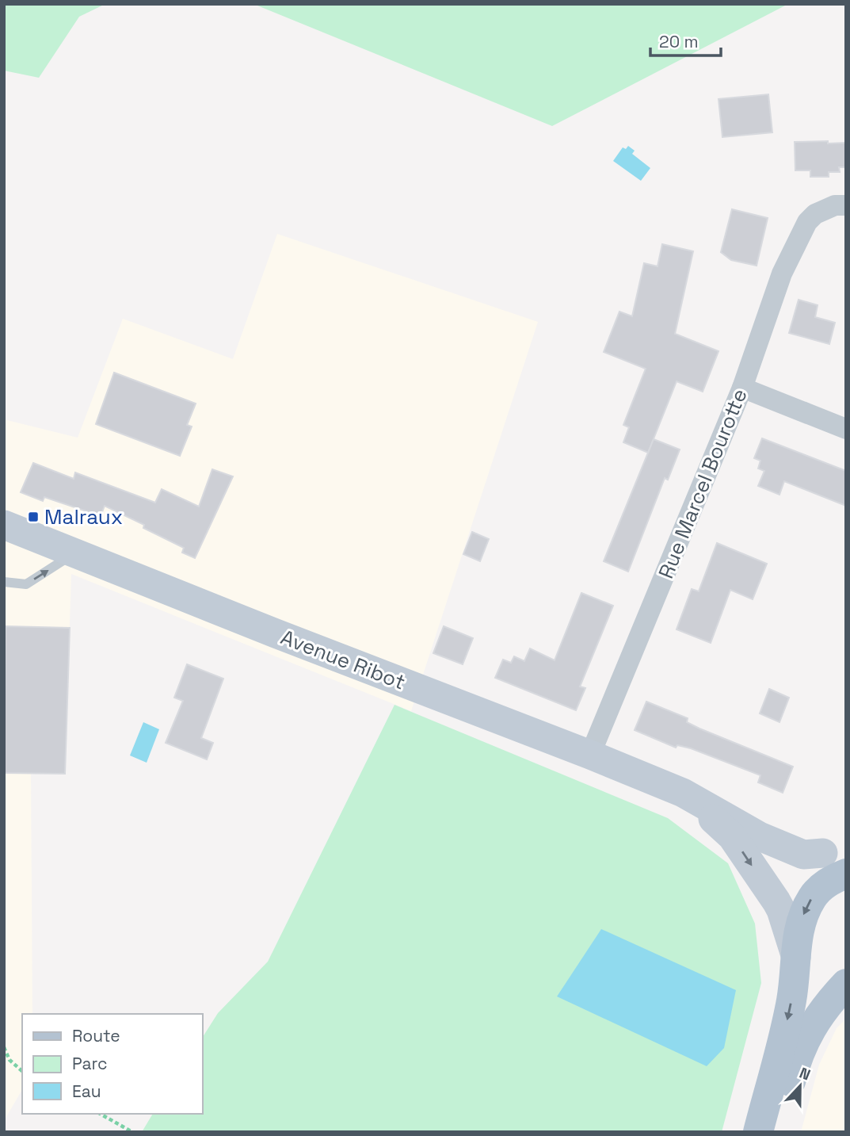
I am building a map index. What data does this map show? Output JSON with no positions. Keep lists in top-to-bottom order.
{
  "streets": {
    "street": ["Rue Marcel Bourotte", "Avenue Ribot"]
  },
  "crossings": [
    ["Rue Marcel Bourotte", "Avenue Ribot"]
  ],
  "places": {
    "transit": ["Malraux"]
  },
  "legend": ["Route", "Parc", "Eau"],
  "scale_bar": "20 m",
  "north": "top"
}
